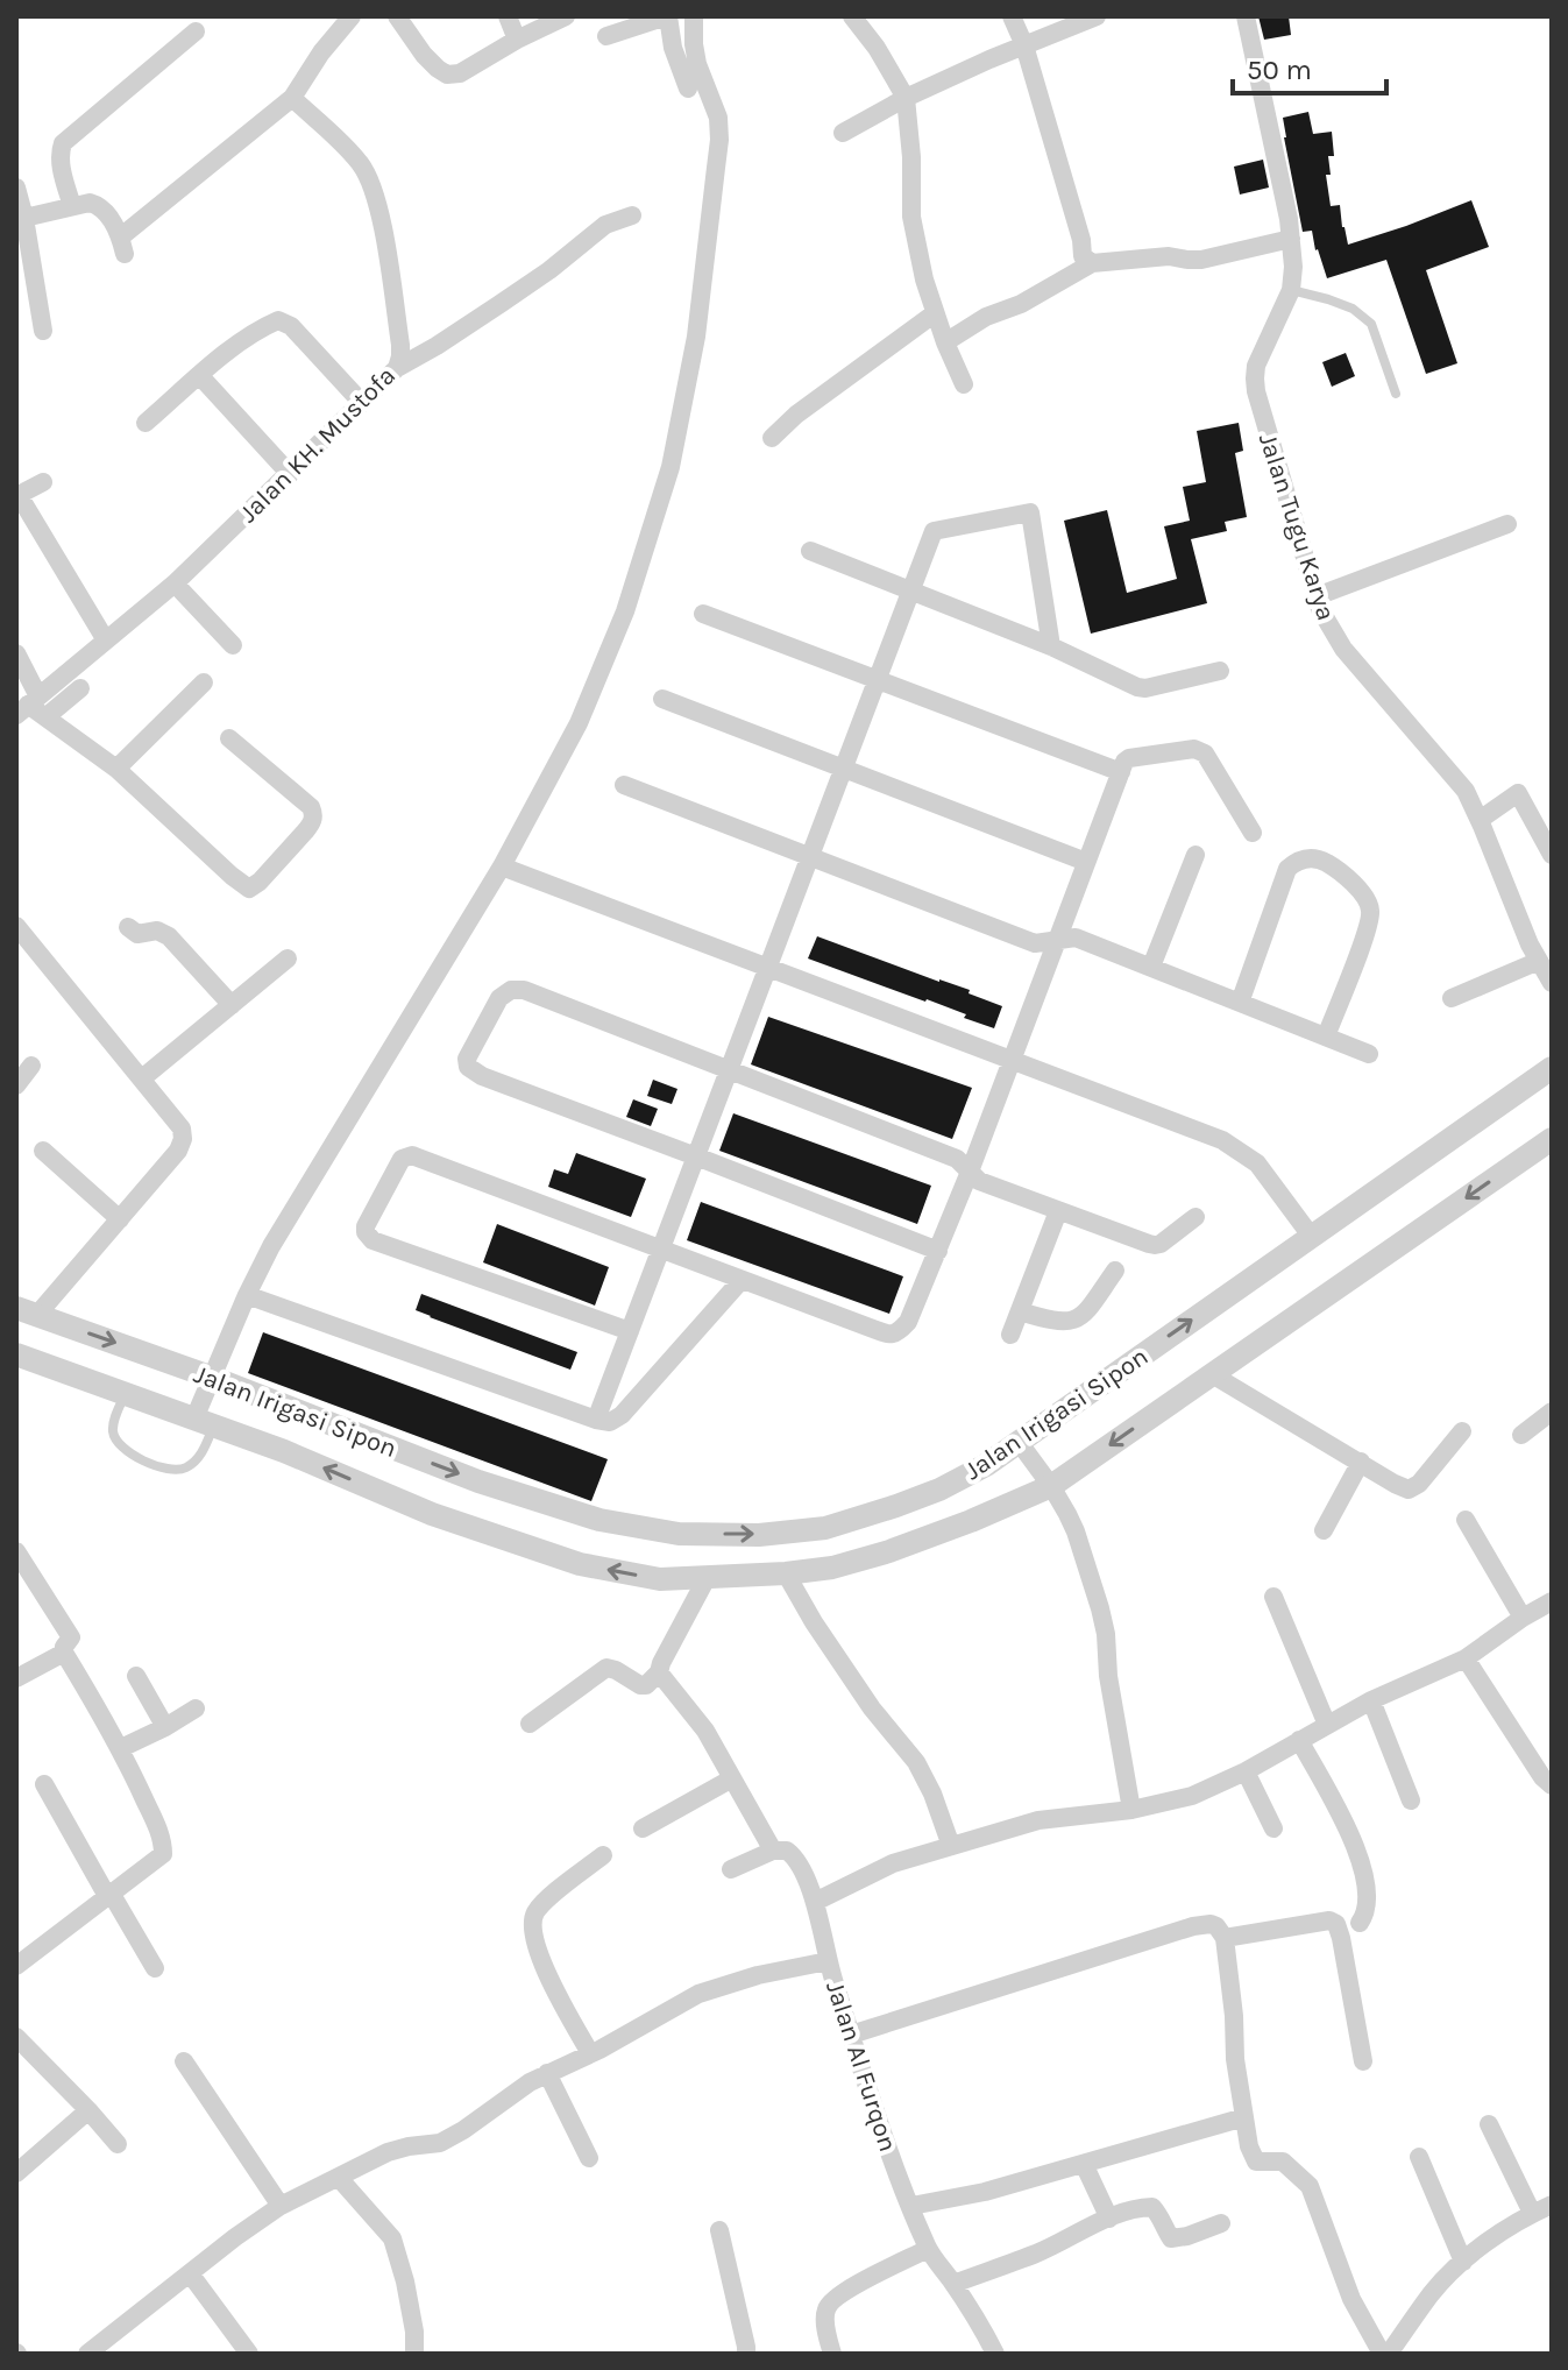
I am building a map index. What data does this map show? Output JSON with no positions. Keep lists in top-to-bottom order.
{
  "streets": {
    "street": [
      "Jalan KH. Mustofa",
      "Jalan Tugu Karya",
      "Jalan Irigasi Sipon",
      "Jalan Al Furqon"
    ]
  },
  "scale_bar": "50 m"
}
